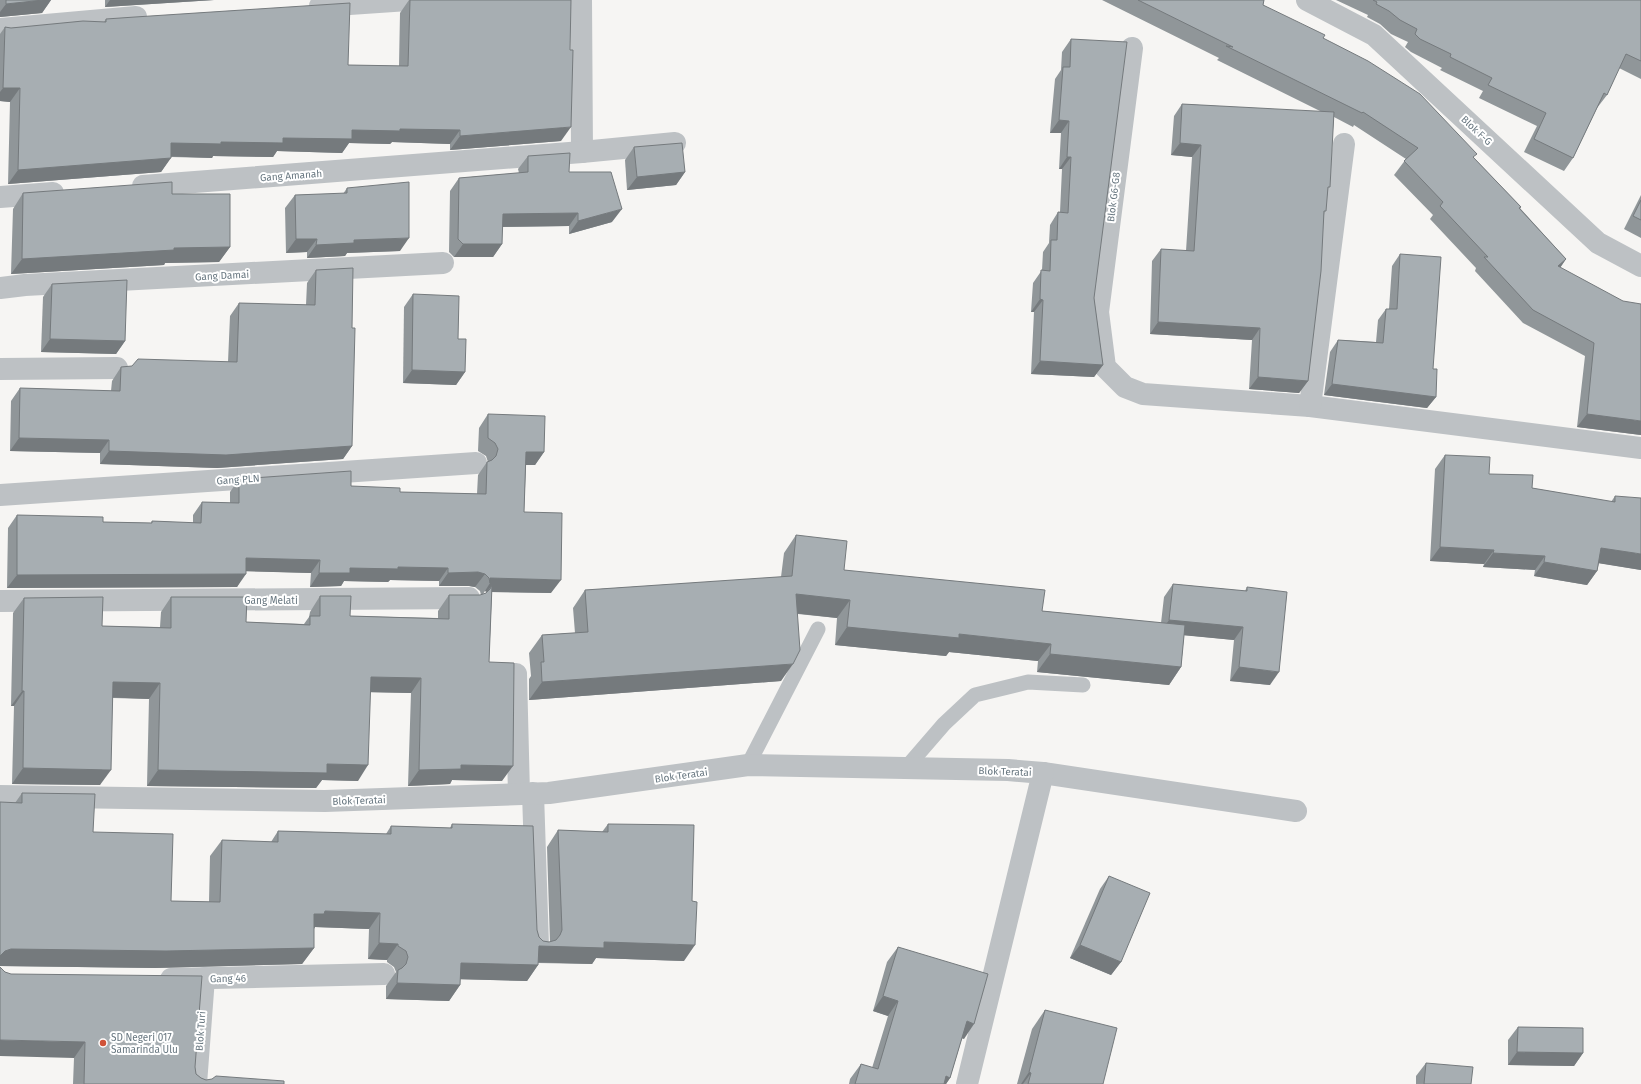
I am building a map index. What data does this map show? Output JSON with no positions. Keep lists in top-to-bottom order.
{
  "streets": {
    "street": [
      "Blok F-G",
      "Gang Amanah",
      "Blok G6-G8",
      "Gang Damai",
      "Gang PLN",
      "Gang Melati",
      "Blok Teratai",
      "Gang 46",
      "Blok Turi"
    ]
  },
  "crossings": [
    ["Gang 46", "Blok Turi"]
  ],
  "places": ["SD Negeri 017 Samarinda Ulu"]
}
